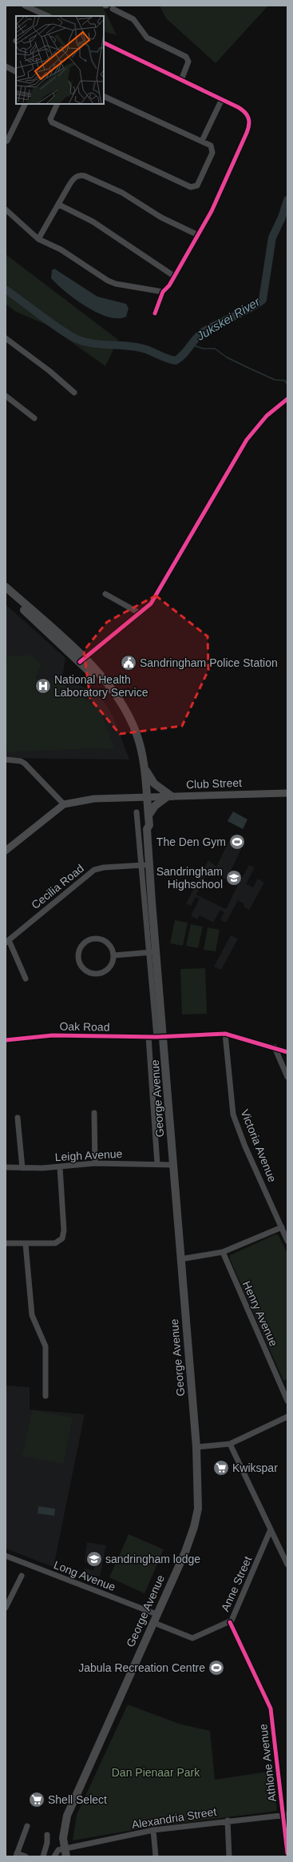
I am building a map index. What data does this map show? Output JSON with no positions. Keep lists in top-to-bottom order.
{
  "streets": {
    "main road": ["Club Street", "George Avenue"],
    "street": [
      "Cecilia Road",
      "Oak Road",
      "Victoria Avenue",
      "Leigh Avenue",
      "Henry Avenue",
      "Long Avenue",
      "Anne Street",
      "Athlone Avenue",
      "Alexandria Street"
    ]
  },
  "crossings": [
    ["Club Street", "George Avenue"],
    ["Cecilia Road", "George Avenue"],
    ["Oak Road", "George Avenue"],
    ["Oak Road", "Victoria Avenue"],
    ["George Avenue", "Leigh Avenue"],
    ["George Avenue", "Long Avenue"],
    ["George Avenue", "Anne Street"],
    ["George Avenue", "Alexandria Street"],
    ["Anne Street", "Athlone Avenue"],
    ["Athlone Avenue", "Alexandria Street"]
  ],
  "water": ["Jukskei River"],
  "parks": ["Dan Pienaar Park"],
  "places": {
    "public building": ["Sandringham Police Station"],
    "hospital": ["National Health Laboratory Service"],
    "sports": ["The Den Gym", "Jabula Recreation Centre"],
    "school or university": ["Sandringham Highschool", "sandringham lodge"],
    "supermarket": ["Kwikspar", "Shell Select"]
  }
}
